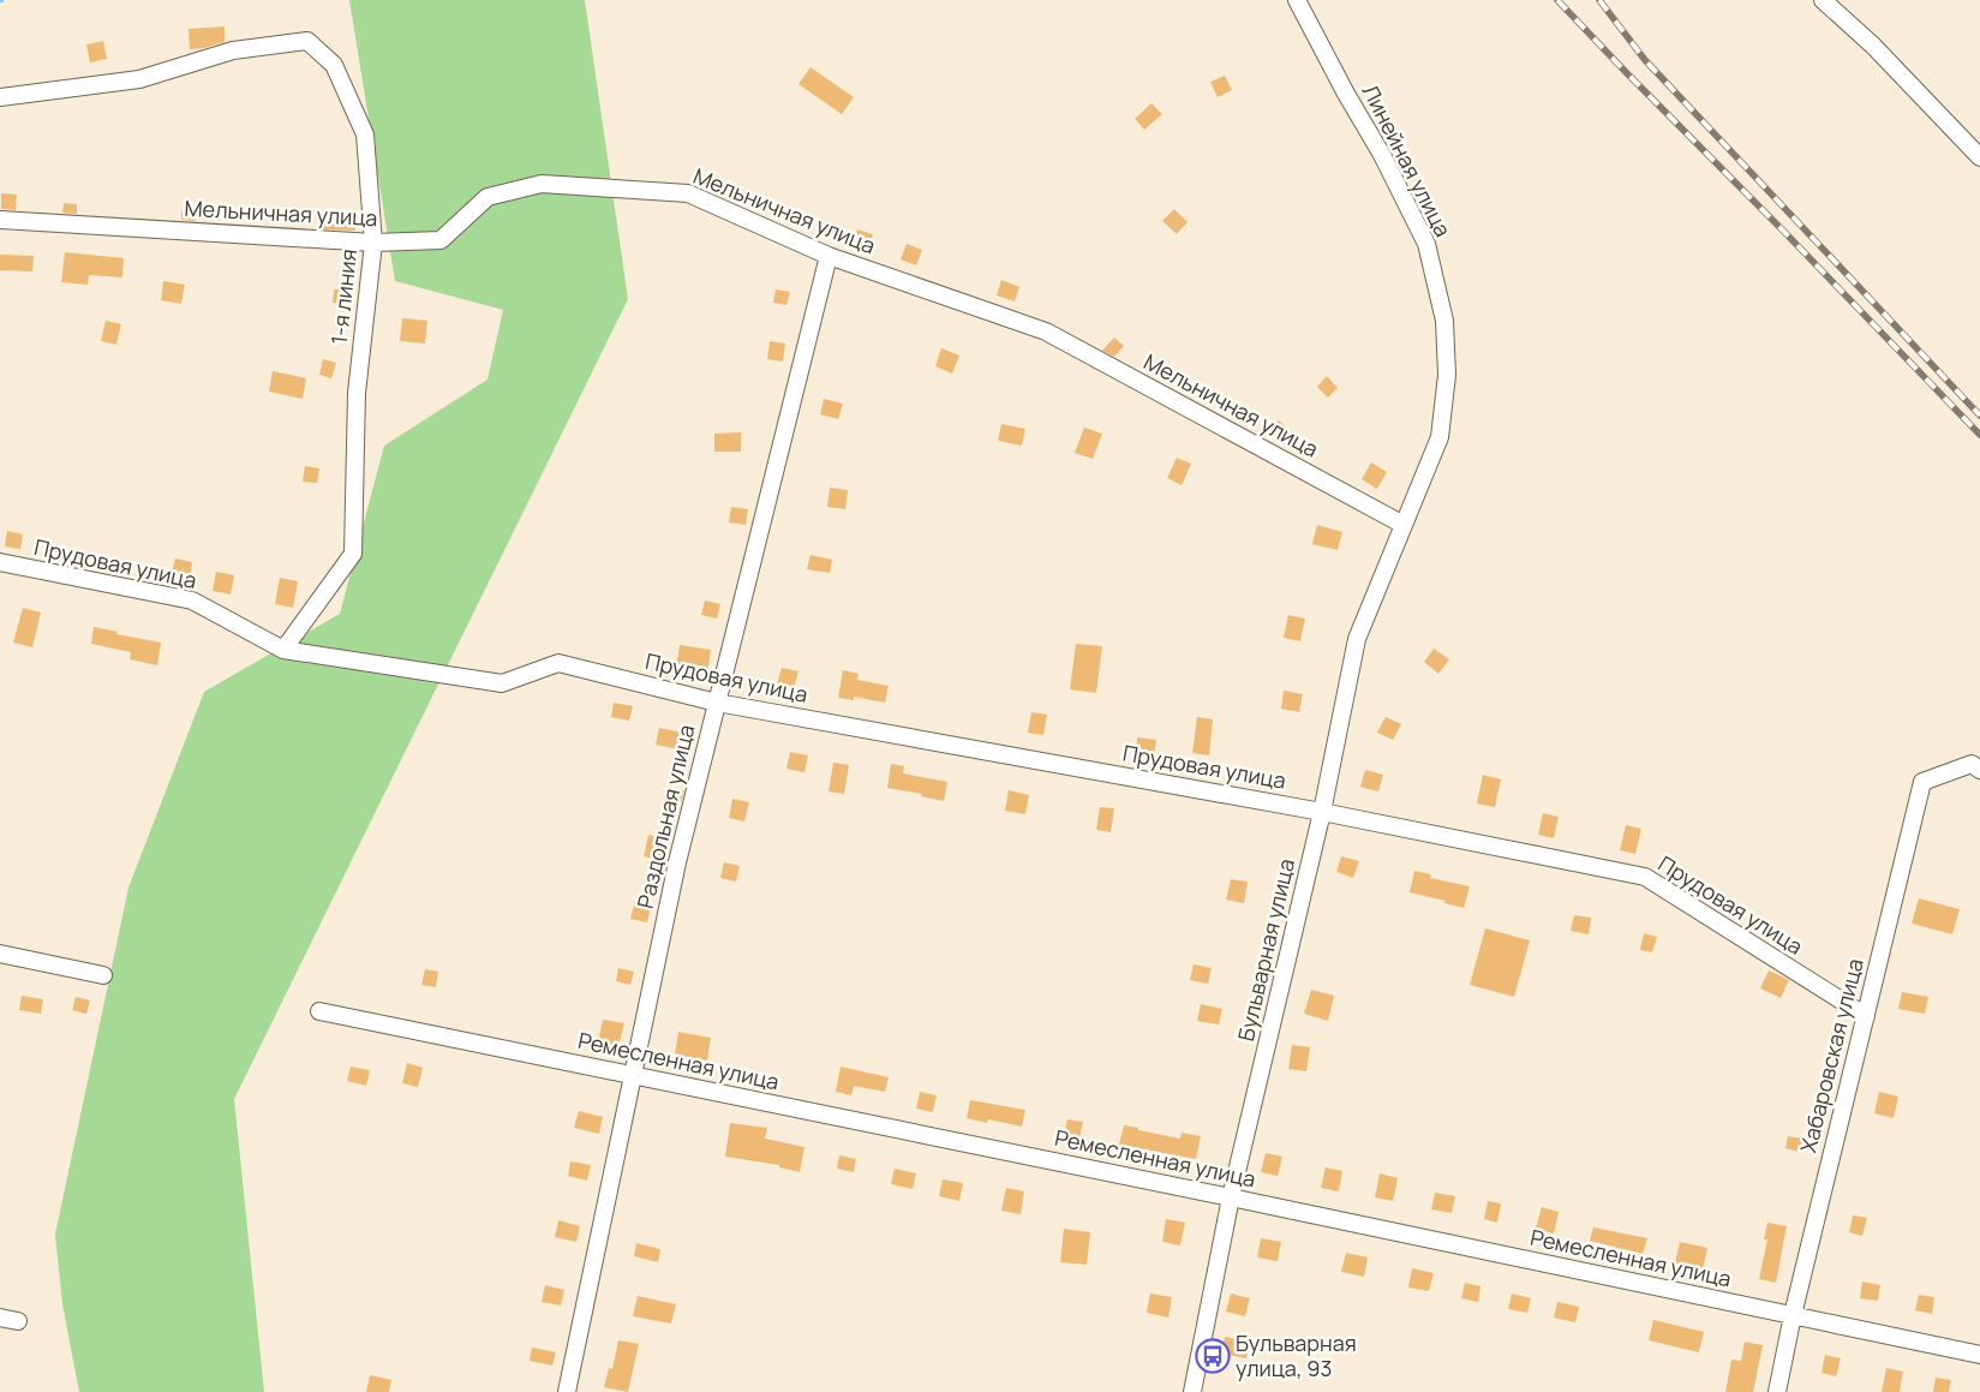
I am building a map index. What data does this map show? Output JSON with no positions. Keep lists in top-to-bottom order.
{
  "streets": {
    "street": [
      "Линейная улица",
      "Мельничная улица",
      "1-я линия",
      "Прудовая улица",
      "Раздольная улица",
      "Бульварная улица",
      "Хабаровская улица",
      "Ремесленная улица"
    ]
  },
  "crossings": [
    ["Линейная улица", "Мельничная улица"],
    ["Линейная улица", "Бульварная улица"],
    ["Мельничная улица", "1-я линия"],
    ["Мельничная улица", "Раздольная улица"],
    ["Мельничная улица", "Бульварная улица"],
    ["1-я линия", "Прудовая улица"],
    ["Прудовая улица", "Раздольная улица"],
    ["Прудовая улица", "Бульварная улица"],
    ["Прудовая улица", "Хабаровская улица"],
    ["Раздольная улица", "Ремесленная улица"],
    ["Бульварная улица", "Ремесленная улица"],
    ["Хабаровская улица", "Ремесленная улица"]
  ],
  "places": {
    "bus stop": ["Бульварная улица, 93"]
  }
}
